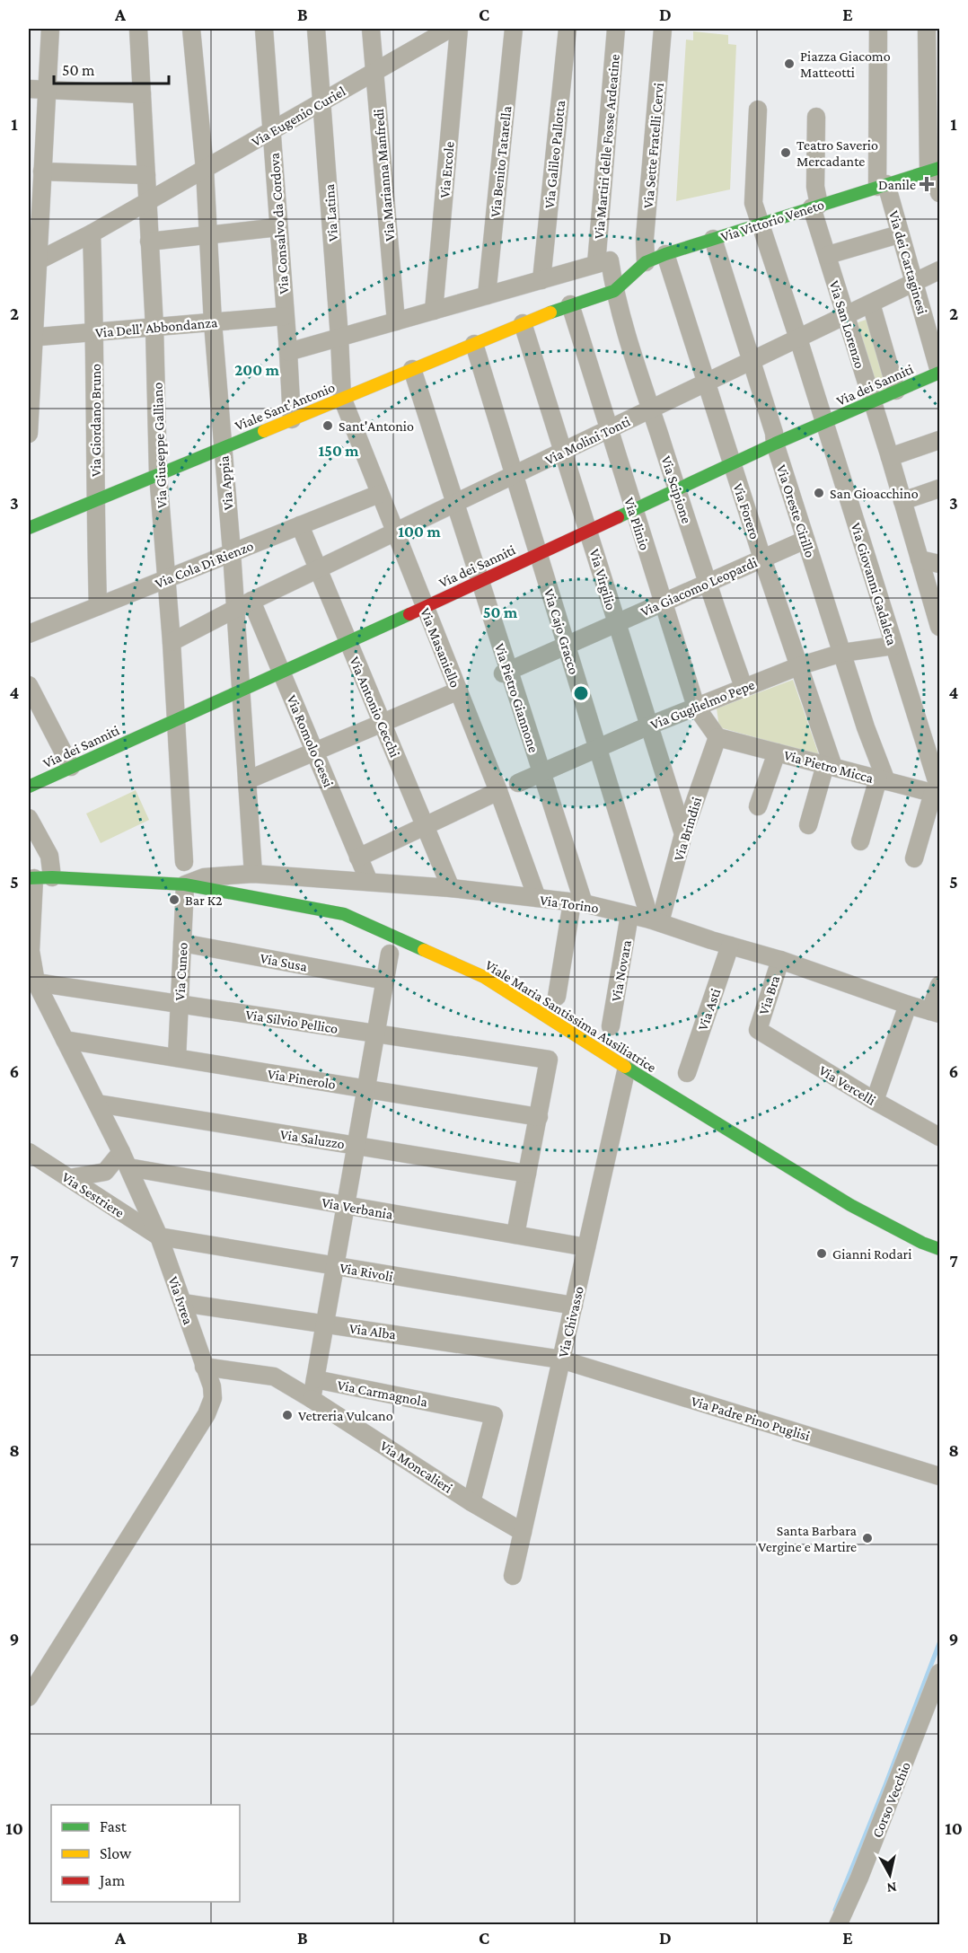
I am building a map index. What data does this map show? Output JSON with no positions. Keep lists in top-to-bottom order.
{
  "streets": {
    "street": [
      "Via Eugenio Curiel",
      "Via Sette Fratelli Cervi",
      "Via Martiri delle Fosse Ardeatine",
      "Via Galileo Pallotta",
      "Via Benito Tatarella",
      "Via Ercole",
      "Via Marianna Manfredi",
      "Via Latina",
      "Via Vittorio Veneto",
      "Via Consalvo da Cordova",
      "Via dei Cartaginesi",
      "Via San Lorenzo",
      "Via Dell' Abbondanza",
      "Via dei Sanniti",
      "Viale Sant'Antonio",
      "Via Giordano Bruno",
      "Via Molini Tonti",
      "Via Giuseppe Galliano",
      "Via Appia",
      "Via Scipione",
      "Via Forero",
      "Via Oreste Cirillo",
      "Via Plinio",
      "Via Cola Di Rienzo",
      "Via Virgilio",
      "Via Giovanni Gadaleta",
      "Via Giacomo Leopardi",
      "Via Cajo Gracco",
      "Via Masaniello",
      "Via Pietro Giannone",
      "Via Guglielmo Pepe",
      "Via Antonio Cecchi",
      "Via Romolo Gessi",
      "Via Pietro Micca",
      "Via Brindisi",
      "Via Torino",
      "Via Susa",
      "Via Novara",
      "Via Cuneo",
      "Via Bra",
      "Via Asti",
      "Viale Maria Santissima Ausiliatrice",
      "Via Silvio Pellico",
      "Via Pinerolo",
      "Via Vercelli",
      "Via Saluzzo",
      "Via Sestriere",
      "Via Verbania",
      "Via Rivoli",
      "Via Ivrea",
      "Via Chivasso",
      "Via Alba",
      "Via Carmagnola",
      "Via Padre Pino Puglisi",
      "Via Moncalieri",
      "Corso Vecchio"
    ]
  },
  "crossings": [
    ["Via Eugenio Curiel", "Via Marianna Manfredi"],
    ["Via Eugenio Curiel", "Via Latina"],
    ["Via Eugenio Curiel", "Via Consalvo da Cordova"],
    ["Via Eugenio Curiel", "Via Giordano Bruno"],
    ["Via Eugenio Curiel", "Via Giuseppe Galliano"],
    ["Via Eugenio Curiel", "Via Appia"],
    ["Via Sette Fratelli Cervi", "Via Vittorio Veneto"],
    ["Via Latina", "Viale Sant'Antonio"],
    ["Via Latina", "Via Masaniello"],
    ["Via Vittorio Veneto", "Via dei Cartaginesi"],
    ["Via Vittorio Veneto", "Via San Lorenzo"],
    ["Via Vittorio Veneto", "Viale Sant'Antonio"],
    ["Via Vittorio Veneto", "Via Scipione"],
    ["Via Vittorio Veneto", "Via Forero"],
    ["Via Vittorio Veneto", "Via Oreste Cirillo"],
    ["Via Vittorio Veneto", "Via Plinio"],
    ["Via Vittorio Veneto", "Via Giovanni Gadaleta"],
    ["Via Consalvo da Cordova", "Via Dell' Abbondanza"],
    ["Via Consalvo da Cordova", "Viale Sant'Antonio"],
    ["Via dei Cartaginesi", "Via dei Sanniti"],
    ["Via dei Cartaginesi", "Via Molini Tonti"],
    ["Via San Lorenzo", "Via dei Sanniti"],
    ["Via San Lorenzo", "Via Molini Tonti"],
    ["Via Dell' Abbondanza", "Via Giordano Bruno"],
    ["Via Dell' Abbondanza", "Via Giuseppe Galliano"],
    ["Via Dell' Abbondanza", "Via Appia"],
    ["Via dei Sanniti", "Via Giuseppe Galliano"],
    ["Via dei Sanniti", "Via Appia"],
    ["Via dei Sanniti", "Via Scipione"],
    ["Via dei Sanniti", "Via Forero"],
    ["Via dei Sanniti", "Via Oreste Cirillo"],
    ["Via dei Sanniti", "Via Plinio"],
    ["Via dei Sanniti", "Via Virgilio"],
    ["Via dei Sanniti", "Via Giovanni Gadaleta"],
    ["Via dei Sanniti", "Via Cajo Gracco"],
    ["Via dei Sanniti", "Via Masaniello"],
    ["Via dei Sanniti", "Via Pietro Giannone"],
    ["Via dei Sanniti", "Via Antonio Cecchi"],
    ["Via dei Sanniti", "Via Romolo Gessi"],
    ["Viale Sant'Antonio", "Via Giordano Bruno"],
    ["Viale Sant'Antonio", "Via Giuseppe Galliano"],
    ["Viale Sant'Antonio", "Via Appia"],
    ["Viale Sant'Antonio", "Via Virgilio"],
    ["Viale Sant'Antonio", "Via Cajo Gracco"],
    ["Viale Sant'Antonio", "Via Masaniello"],
    ["Viale Sant'Antonio", "Via Pietro Giannone"],
    ["Via Giordano Bruno", "Via Cola Di Rienzo"],
    ["Via Molini Tonti", "Via Giuseppe Galliano"],
    ["Via Molini Tonti", "Via Appia"],
    ["Via Molini Tonti", "Via Scipione"],
    ["Via Molini Tonti", "Via Forero"],
    ["Via Molini Tonti", "Via Oreste Cirillo"],
    ["Via Molini Tonti", "Via Plinio"],
    ["Via Molini Tonti", "Via Virgilio"],
    ["Via Molini Tonti", "Via Giovanni Gadaleta"],
    ["Via Molini Tonti", "Via Cajo Gracco"],
    ["Via Molini Tonti", "Via Masaniello"],
    ["Via Molini Tonti", "Via Pietro Giannone"],
    ["Via Molini Tonti", "Via Antonio Cecchi"],
    ["Via Molini Tonti", "Via Romolo Gessi"],
    ["Via Giuseppe Galliano", "Via Cola Di Rienzo"],
    ["Via Appia", "Via Cola Di Rienzo"],
    ["Via Appia", "Via Torino"],
    ["Via Scipione", "Via Giacomo Leopardi"],
    ["Via Scipione", "Via Guglielmo Pepe"],
    ["Via Forero", "Via Giacomo Leopardi"],
    ["Via Forero", "Via Guglielmo Pepe"],
    ["Via Forero", "Via Pietro Micca"],
    ["Via Oreste Cirillo", "Via Giacomo Leopardi"],
    ["Via Oreste Cirillo", "Via Guglielmo Pepe"],
    ["Via Oreste Cirillo", "Via Pietro Micca"],
    ["Via Plinio", "Via Giacomo Leopardi"],
    ["Via Plinio", "Via Guglielmo Pepe"],
    ["Via Plinio", "Via Pietro Micca"],
    ["Via Plinio", "Via Brindisi"],
    ["Via Cola Di Rienzo", "Via Masaniello"],
    ["Via Cola Di Rienzo", "Via Antonio Cecchi"],
    ["Via Virgilio", "Via Giacomo Leopardi"],
    ["Via Virgilio", "Via Guglielmo Pepe"],
    ["Via Virgilio", "Via Brindisi"],
    ["Via Giovanni Gadaleta", "Via Guglielmo Pepe"],
    ["Via Giovanni Gadaleta", "Via Pietro Micca"],
    ["Via Giacomo Leopardi", "Via Cajo Gracco"],
    ["Via Giacomo Leopardi", "Via Pietro Giannone"],
    ["Via Cajo Gracco", "Via Guglielmo Pepe"],
    ["Via Cajo Gracco", "Via Brindisi"],
    ["Via Cajo Gracco", "Via Torino"],
    ["Via Masaniello", "Via Torino"],
    ["Via Pietro Giannone", "Via Guglielmo Pepe"],
    ["Via Pietro Giannone", "Via Torino"],
    ["Via Antonio Cecchi", "Via Torino"],
    ["Via Romolo Gessi", "Via Torino"],
    ["Via Pietro Micca", "Via Brindisi"],
    ["Via Brindisi", "Via Torino"],
    ["Via Torino", "Via Novara"],
    ["Via Torino", "Via Cuneo"],
    ["Via Torino", "Via Bra"],
    ["Via Torino", "Via Asti"],
    ["Via Torino", "Viale Maria Santissima Ausiliatrice"],
    ["Via Susa", "Via Cuneo"],
    ["Via Cuneo", "Viale Maria Santissima Ausiliatrice"],
    ["Via Cuneo", "Via Silvio Pellico"],
    ["Via Cuneo", "Via Pinerolo"],
    ["Via Bra", "Via Vercelli"],
    ["Viale Maria Santissima Ausiliatrice", "Via Ivrea"],
    ["Viale Maria Santissima Ausiliatrice", "Via Chivasso"],
    ["Via Silvio Pellico", "Via Pinerolo"],
    ["Via Silvio Pellico", "Via Ivrea"],
    ["Via Pinerolo", "Via Ivrea"],
    ["Via Saluzzo", "Via Ivrea"],
    ["Via Sestriere", "Via Rivoli"],
    ["Via Sestriere", "Via Ivrea"],
    ["Via Verbania", "Via Ivrea"],
    ["Via Verbania", "Via Chivasso"],
    ["Via Rivoli", "Via Ivrea"],
    ["Via Rivoli", "Via Chivasso"],
    ["Via Ivrea", "Via Alba"],
    ["Via Chivasso", "Via Alba"],
    ["Via Chivasso", "Via Padre Pino Puglisi"],
    ["Via Chivasso", "Via Moncalieri"],
    ["Via Alba", "Via Padre Pino Puglisi"],
    ["Via Carmagnola", "Via Moncalieri"]
  ],
  "places": {
    "other": [
      "Piazza Giacomo Matteotti",
      "Teatro Saverio Mercadante",
      "Sant'Antonio",
      "San Gioacchino",
      "Bar K2",
      "Gianni Rodari",
      "Vetreria Vulcano",
      "Santa Barbara Vergine e Martire"
    ],
    "health": ["Danile"]
  },
  "legend": ["Fast", "Slow", "Jam"],
  "scale_bar": "50 m",
  "north": "bottom",
  "grid": {
    "columns": [
      "A",
      "B",
      "C",
      "D",
      "E"
    ],
    "rows": [
      "1",
      "2",
      "3",
      "4",
      "5",
      "6",
      "7",
      "8",
      "9",
      "10"
    ]
  },
  "rings": [
    "200 m",
    "150 m",
    "100 m",
    "50 m"
  ]
}
